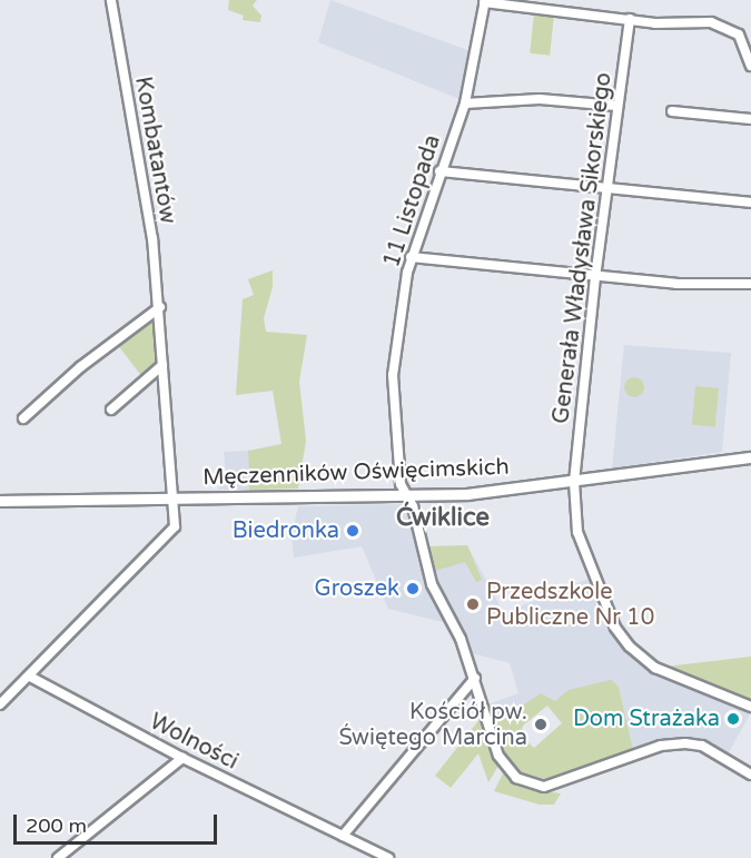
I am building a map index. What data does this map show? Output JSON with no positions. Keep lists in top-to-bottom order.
{
  "streets": {
    "main road": ["Męczenników Oświęcimskich"],
    "street": [
      "Kombatantów",
      "11 Listopada",
      "Generała Władysława Sikorskiego",
      "Wolności"
    ]
  },
  "crossings": [
    ["Kombatantów", "Męczenników Oświęcimskich"],
    ["Kombatantów", "Wolności"],
    ["11 Listopada", "Męczenników Oświęcimskich"],
    ["Generała Władysława Sikorskiego", "Męczenników Oświęcimskich"]
  ],
  "districts": ["Ćwiklice"],
  "places": [
    "Biedronka",
    "Groszek",
    "Przedszkole Publiczne Nr 10",
    "Dom Strażaka",
    "Kościół pw. Świętego Marcina"
  ],
  "scale_bar": "200 m"
}
